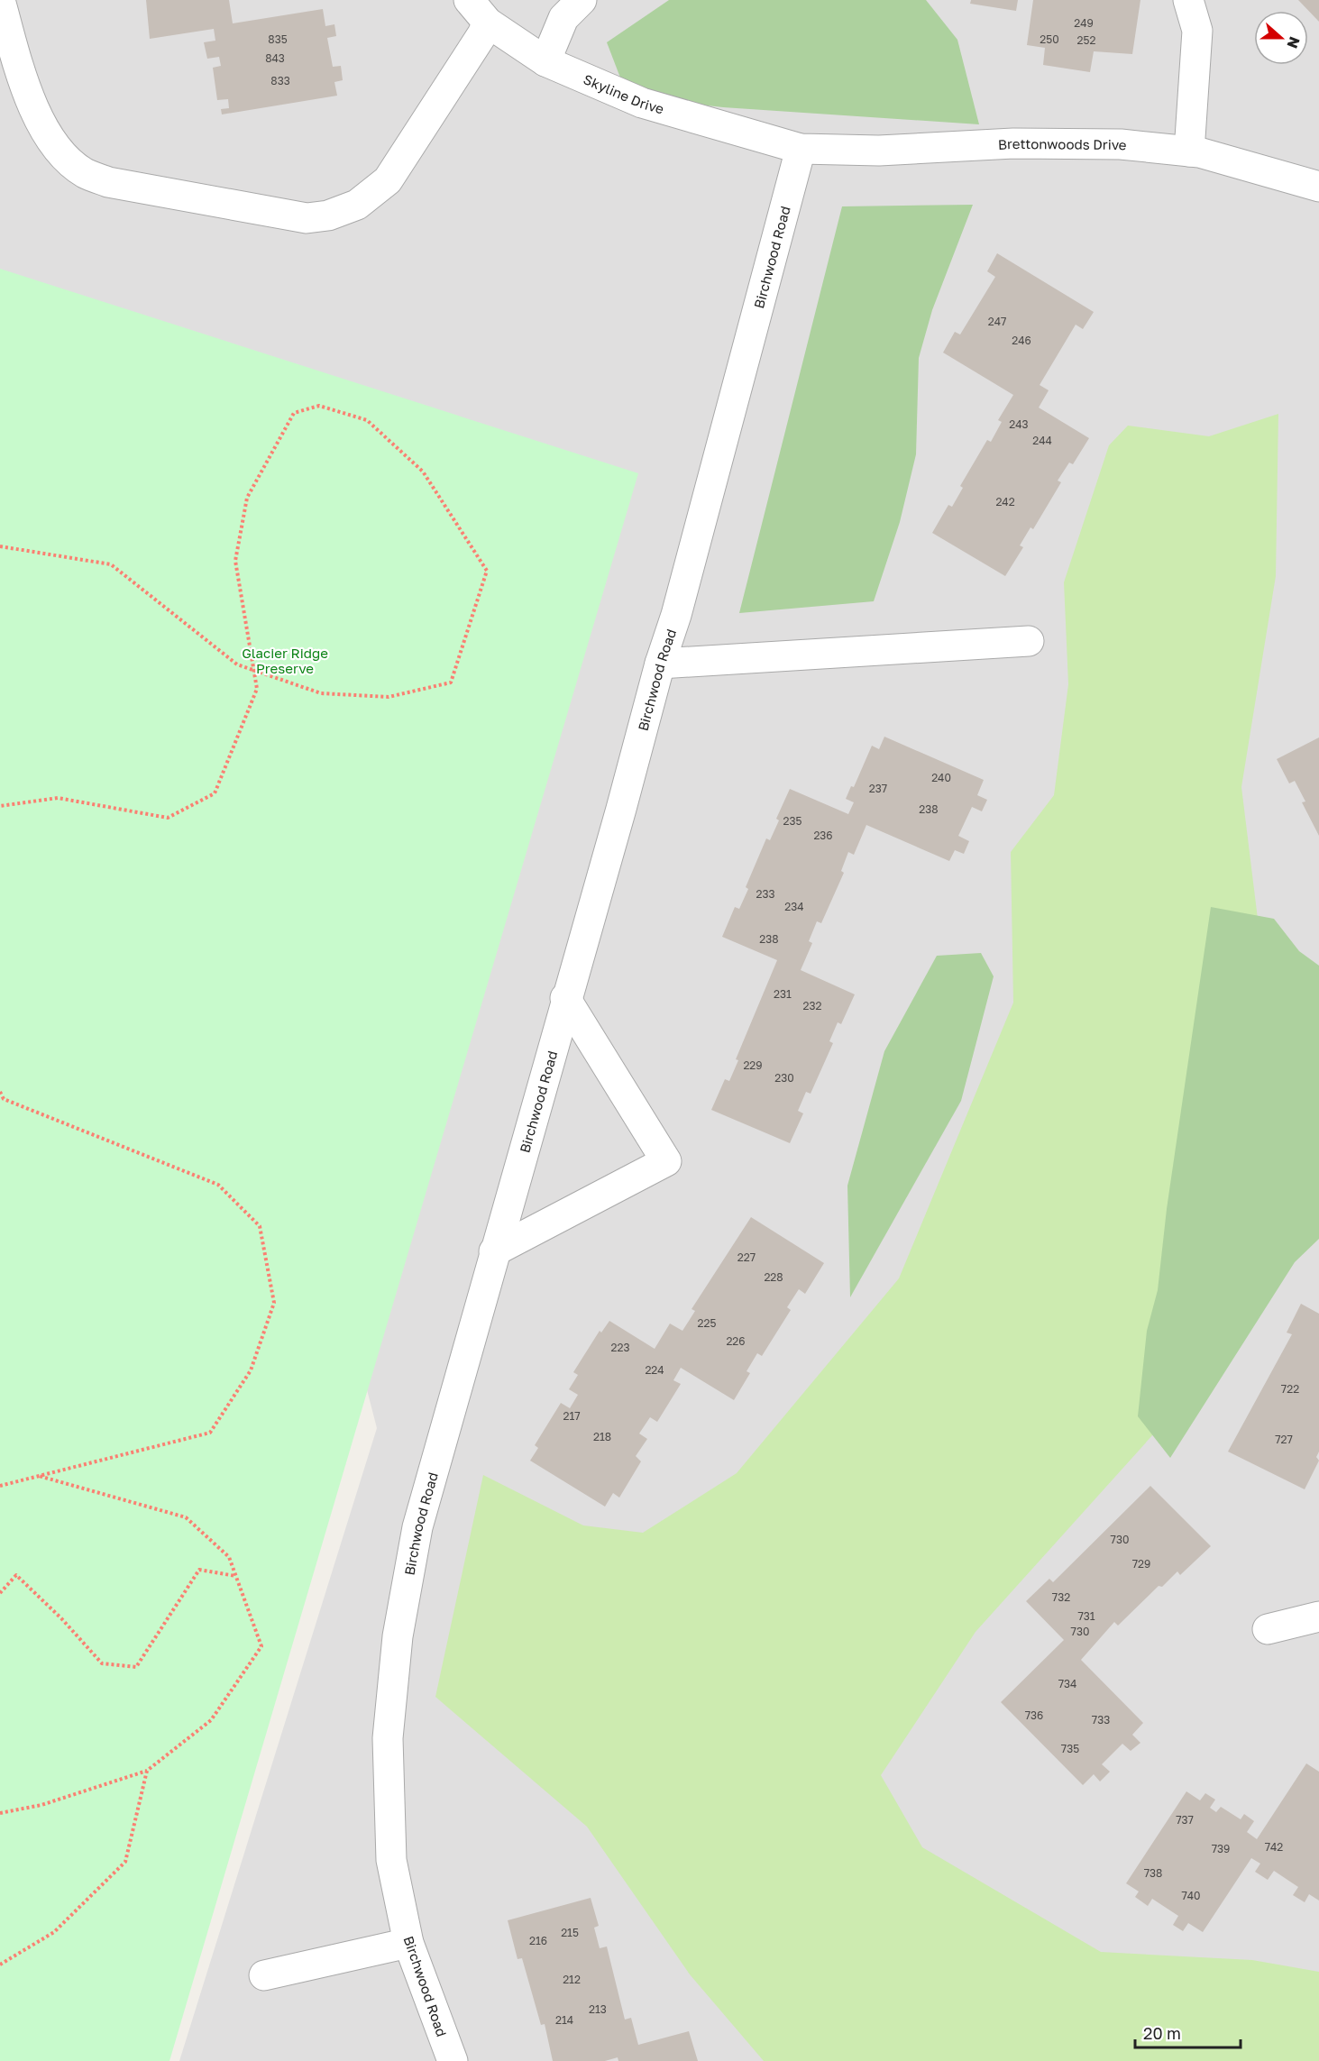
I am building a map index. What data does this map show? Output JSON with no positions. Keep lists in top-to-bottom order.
{
  "streets": {
    "street": ["Skyline Drive", "Brettonwoods Drive", "Birchwood Road"]
  },
  "crossings": [
    ["Skyline Drive", "Brettonwoods Drive"],
    ["Skyline Drive", "Birchwood Road"],
    ["Brettonwoods Drive", "Birchwood Road"]
  ],
  "parks": ["Glacier Ridge Preserve"],
  "house_numbers": [
    "249",
    "835",
    "250",
    "252",
    "843",
    "833",
    "247",
    "246",
    "243",
    "244",
    "242",
    "240",
    "237",
    "238",
    "235",
    "236",
    "233",
    "234",
    "238",
    "231",
    "232",
    "229",
    "230",
    "227",
    "228",
    "225",
    "226",
    "223",
    "224",
    "722",
    "217",
    "218",
    "727",
    "730",
    "729",
    "732",
    "731",
    "730",
    "734",
    "736",
    "733",
    "735",
    "737",
    "742",
    "739",
    "738",
    "740",
    "215",
    "216",
    "212",
    "213",
    "214"
  ],
  "scale_bar": "20 m",
  "north": "right"
}
